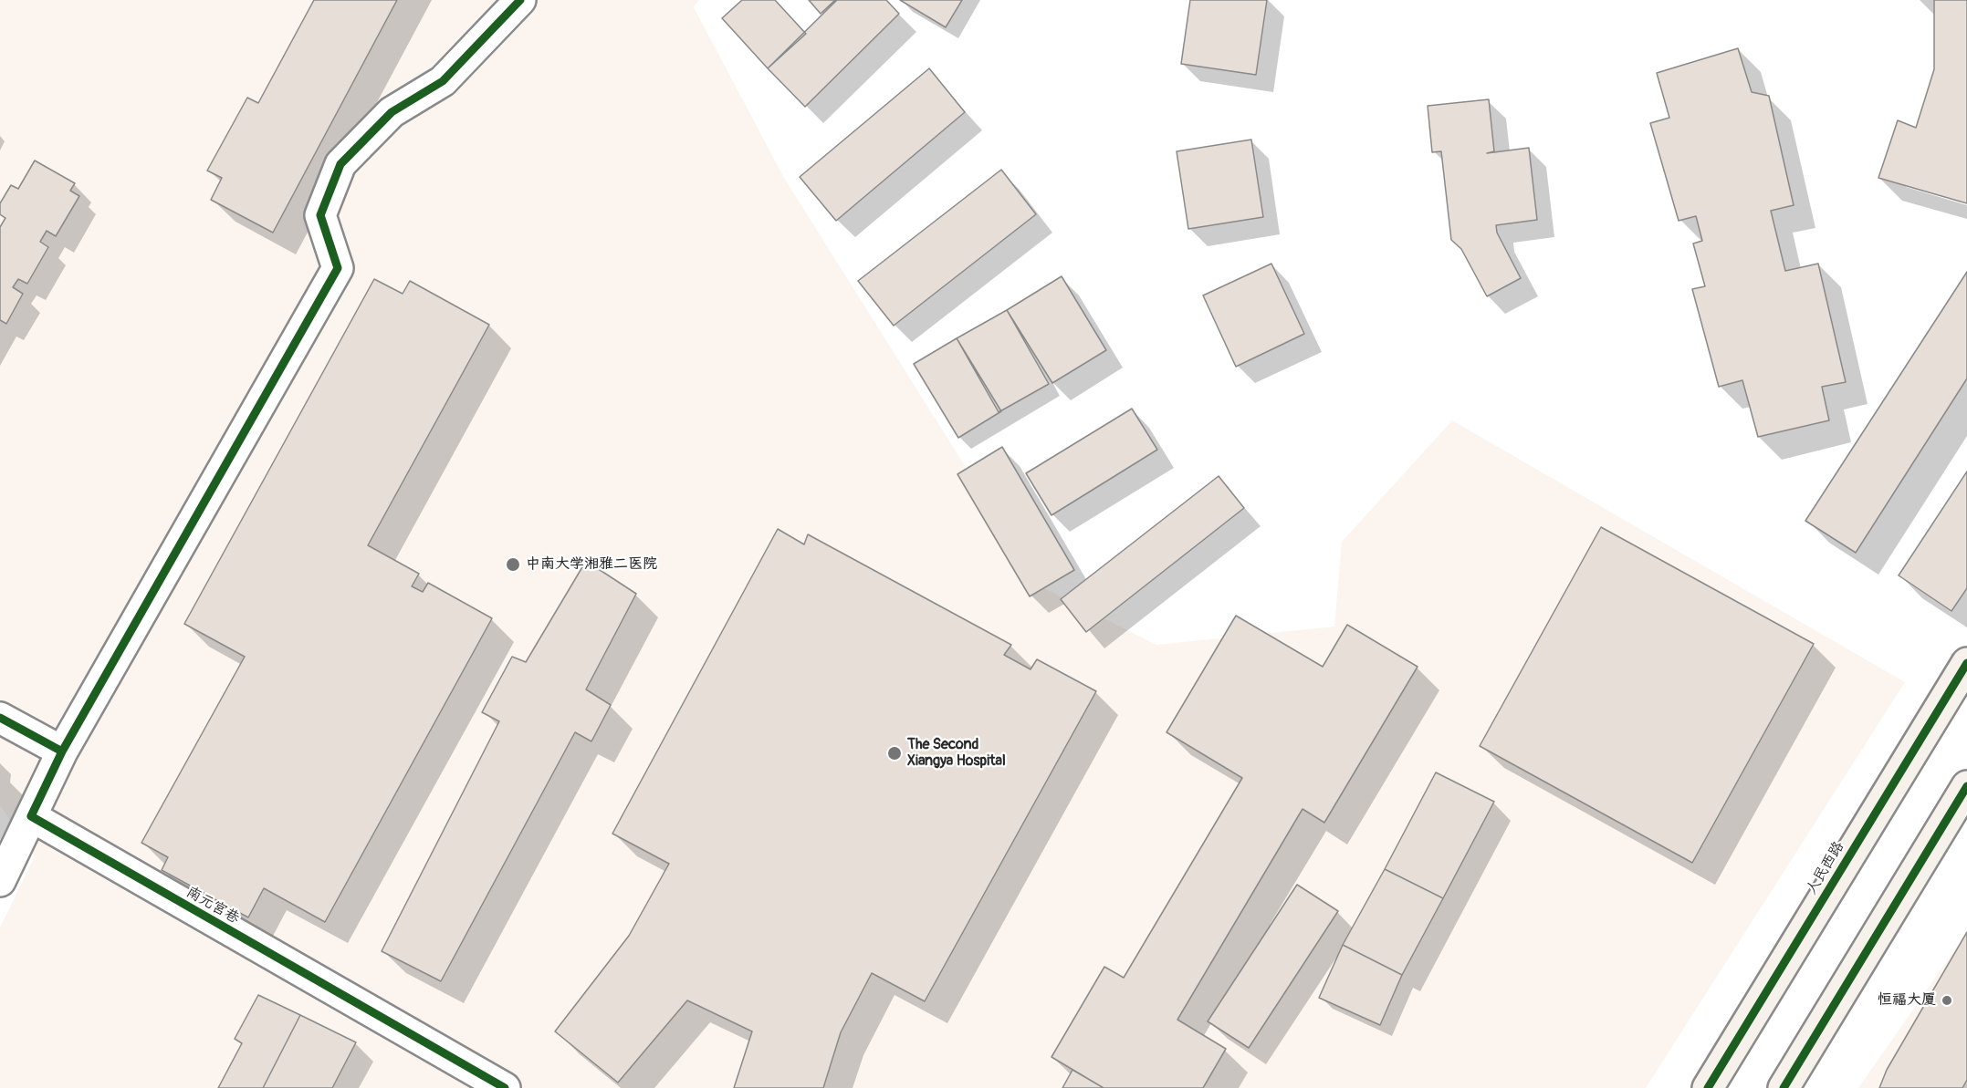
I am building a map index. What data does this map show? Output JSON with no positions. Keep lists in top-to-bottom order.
{
  "streets": {
    "main road": ["人民西路"],
    "street": ["南元宫巷"]
  },
  "places": ["中南大学湘雅二医院", "The Second Xiangya Hospital", "恒福大厦"]
}
